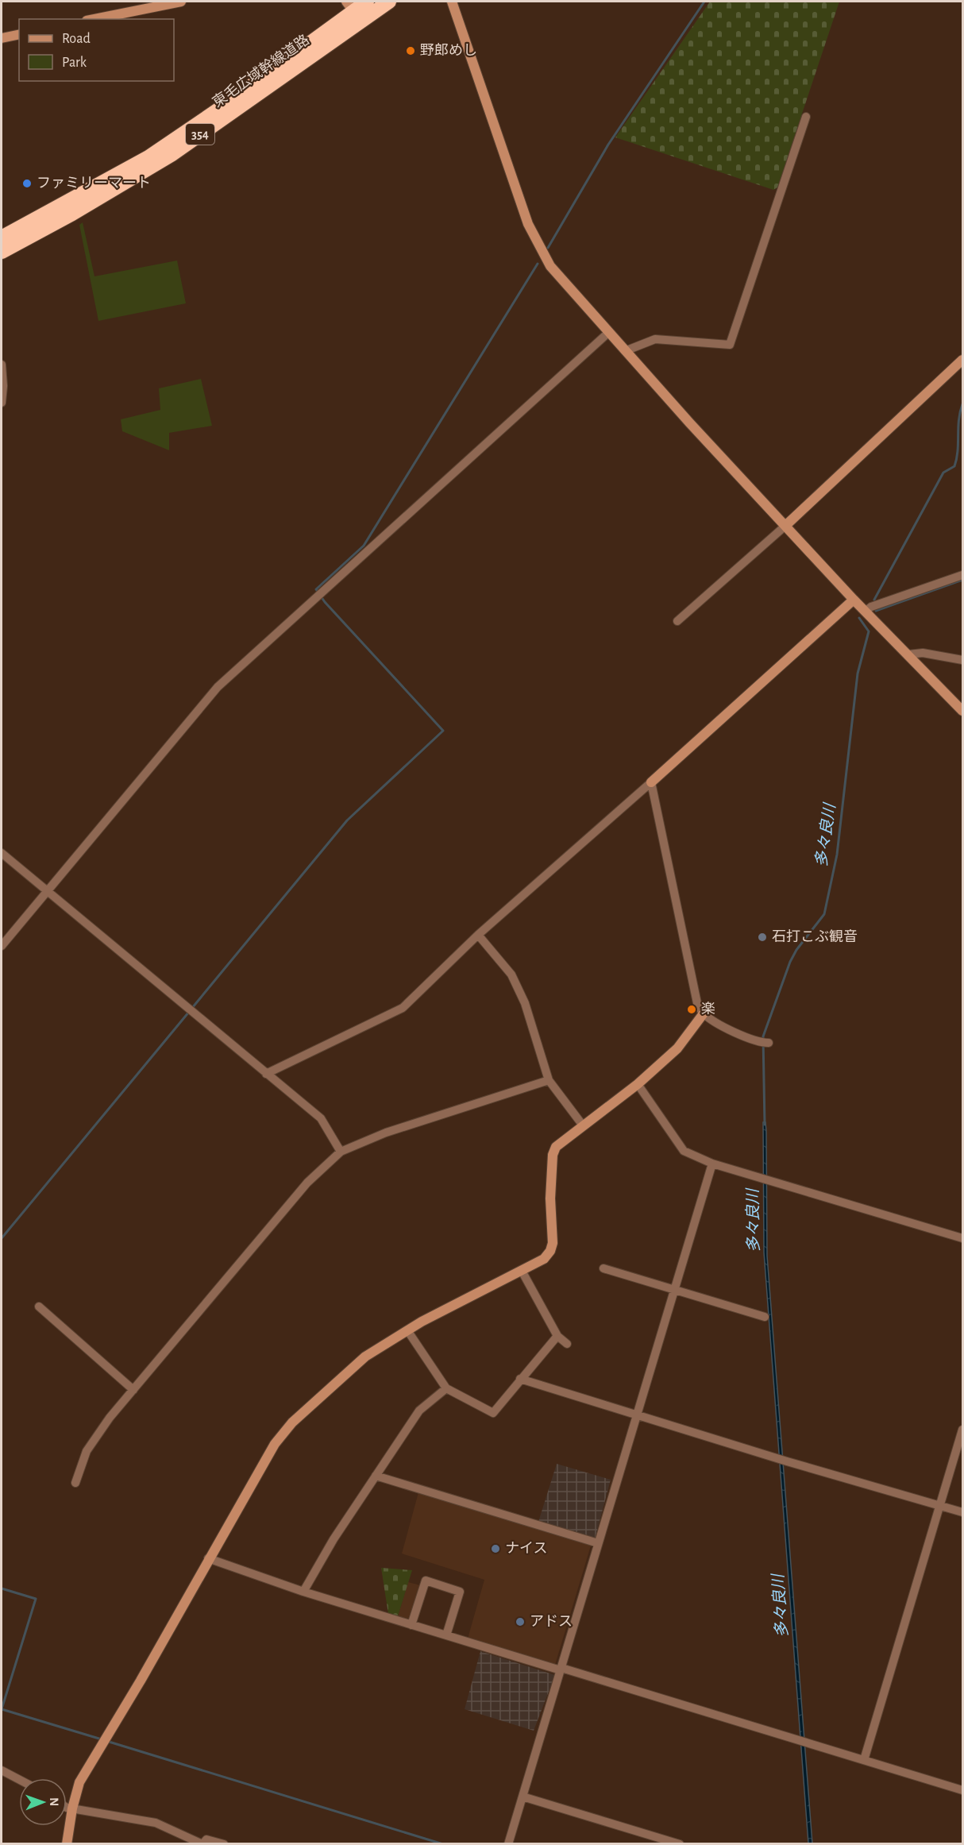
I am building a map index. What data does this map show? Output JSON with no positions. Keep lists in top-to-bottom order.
{
  "streets": {
    "highway": ["東毛広域幹線道路", "354"]
  },
  "water": ["多々良川"],
  "places": [
    "野郎めし",
    "ファミリーマート",
    "石打こぶ観音",
    "楽",
    "ナイス",
    "アドス"
  ],
  "legend": ["Road", "Park"],
  "north": "right"
}
